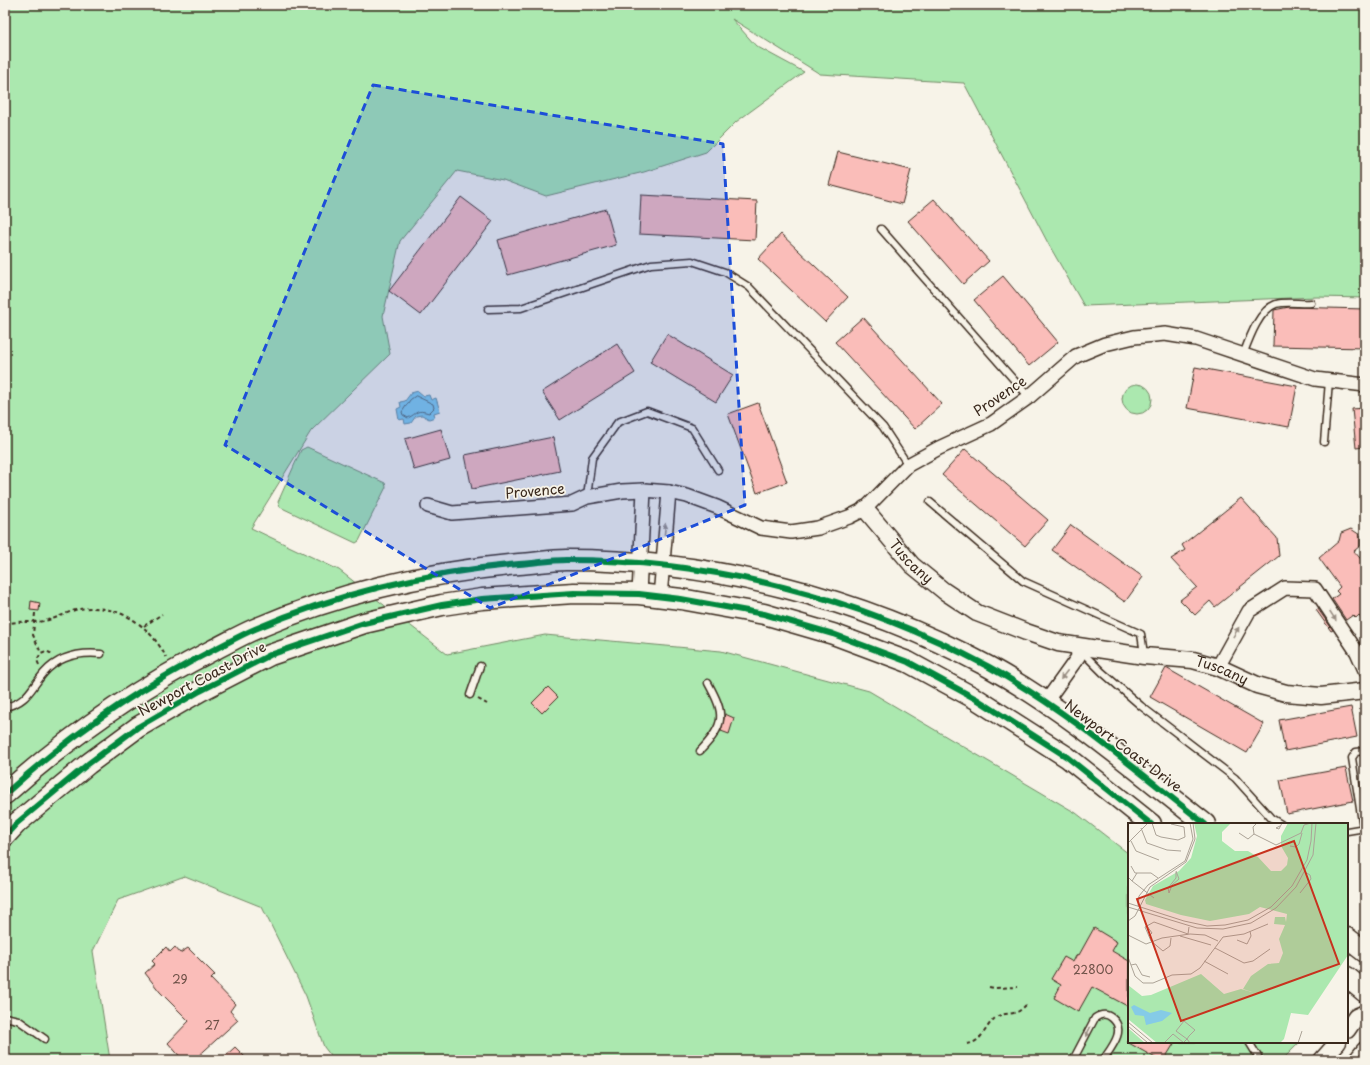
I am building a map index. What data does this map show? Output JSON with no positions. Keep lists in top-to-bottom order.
{
  "streets": {
    "main road": ["Newport Coast Drive"],
    "street": ["Provence", "Tuscany"]
  },
  "crossings": [
    ["Provence", "Tuscany"]
  ],
  "house_numbers": ["22800", "29", "27"]
}
